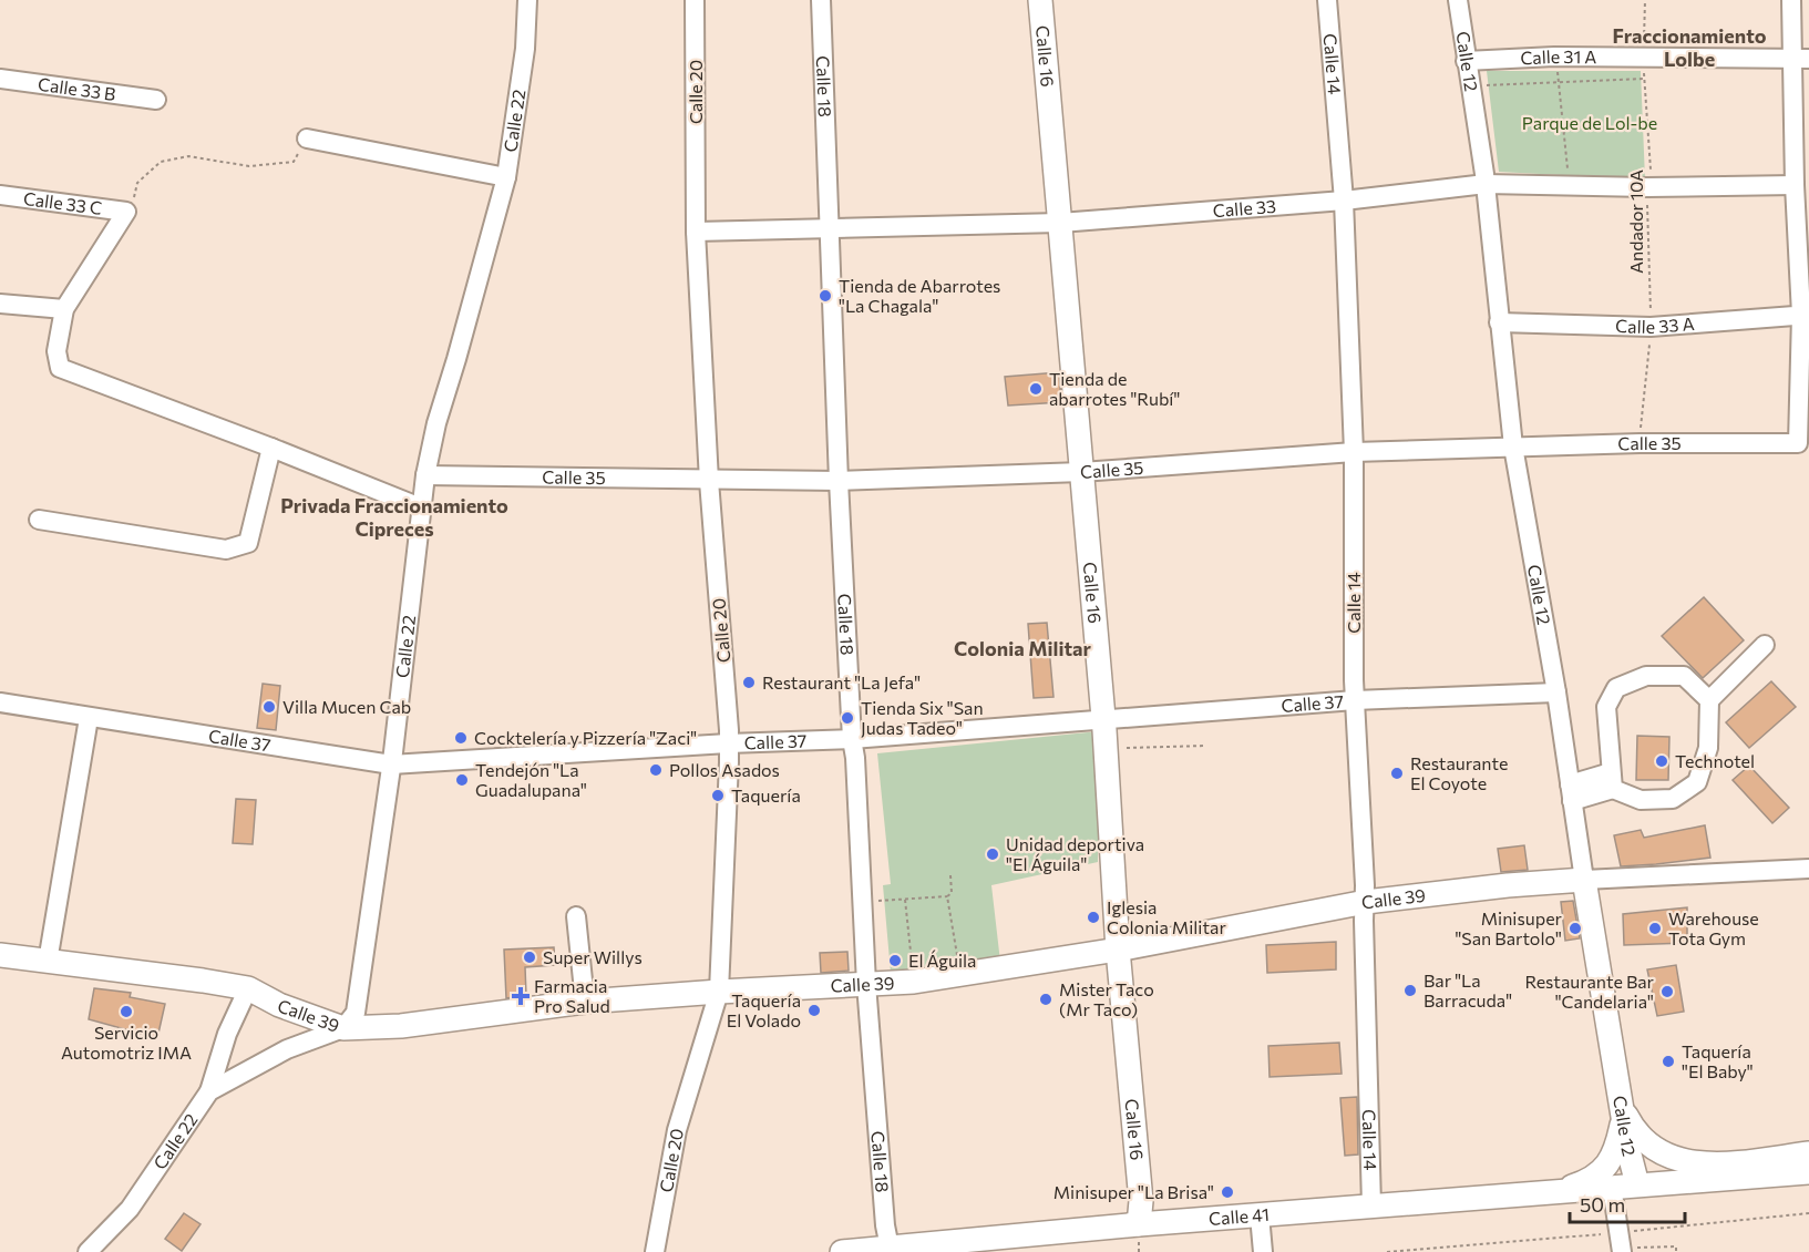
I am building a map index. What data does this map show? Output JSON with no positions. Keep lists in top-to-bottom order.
{
  "streets": {
    "main road": [
      "Calle 16",
      "Calle 12",
      "Calle 39",
      "Calle 41"
    ],
    "street": [
      "Calle 31 A",
      "Calle 14",
      "Calle 18",
      "Calle 33 B",
      "Calle 20",
      "Calle 22",
      "Calle 33 C",
      "Calle 33",
      "Calle 33 A",
      "Calle 35",
      "Calle 37"
    ],
    "path": ["Andador 10A"]
  },
  "crossings": [
    ["Calle 16", "Calle 33"],
    ["Calle 16", "Calle 35"],
    ["Calle 16", "Calle 37"],
    ["Calle 16", "Calle 39"],
    ["Calle 16", "Calle 41"],
    ["Calle 31 A", "Calle 12"],
    ["Calle 31 A", "Andador 10A"],
    ["Calle 12", "Calle 33"],
    ["Calle 12", "Calle 33 A"],
    ["Calle 12", "Calle 35"],
    ["Calle 12", "Calle 37"],
    ["Calle 12", "Calle 39"],
    ["Calle 12", "Calle 41"],
    ["Calle 14", "Calle 33"],
    ["Calle 14", "Calle 35"],
    ["Calle 14", "Calle 37"],
    ["Calle 14", "Calle 39"],
    ["Calle 14", "Calle 41"],
    ["Calle 18", "Calle 33"],
    ["Calle 18", "Calle 35"],
    ["Calle 18", "Calle 37"],
    ["Calle 18", "Calle 39"],
    ["Calle 18", "Calle 41"],
    ["Calle 20", "Calle 33"],
    ["Calle 20", "Calle 35"],
    ["Calle 20", "Calle 37"],
    ["Calle 20", "Calle 39"],
    ["Calle 22", "Calle 35"],
    ["Calle 22", "Calle 37"],
    ["Calle 22", "Calle 39"],
    ["Calle 33", "Andador 10A"],
    ["Andador 10A", "Calle 33 A"],
    ["Andador 10A", "Calle 35"],
    ["Calle 33 A", "Calle 35"]
  ],
  "districts": ["Fraccionamiento Lolbe", "Privada Fraccionamiento Cipreces", "Colonia Militar"],
  "parks": ["Parque de Lol-be"],
  "places": {
    "other": [
      "Tienda de Abarrotes \"La Chagala\"",
      "Tienda de abarrotes \"Rubí\"",
      "Restaurant \"La Jefa\"",
      "Villa Mucen Cab",
      "Tienda Six \"San Judas Tadeo\"",
      "Cocktelería y Pizzería \"Zaci\"",
      "Technotel",
      "Pollos Asados",
      "Restaurante El Coyote",
      "Tendejón \"La Guadalupana\"",
      "Taquería",
      "Unidad deportiva \"El Águila\"",
      "Iglesia Colonia Militar",
      "Minisuper \"San Bartolo\"",
      "Warehouse Tota Gym",
      "Super Willys",
      "El Águila",
      "Bar \"La Barracuda\"",
      "Restaurante Bar \"Candelaria\"",
      "Mister Taco (Mr Taco)",
      "Taquería El Volado",
      "Servicio Automotriz IMA",
      "Taquería \"El Baby\"",
      "Minisuper \"La Brisa\""
    ],
    "health": ["Farmacia Pro Salud"]
  },
  "scale_bar": "50 m"
}
